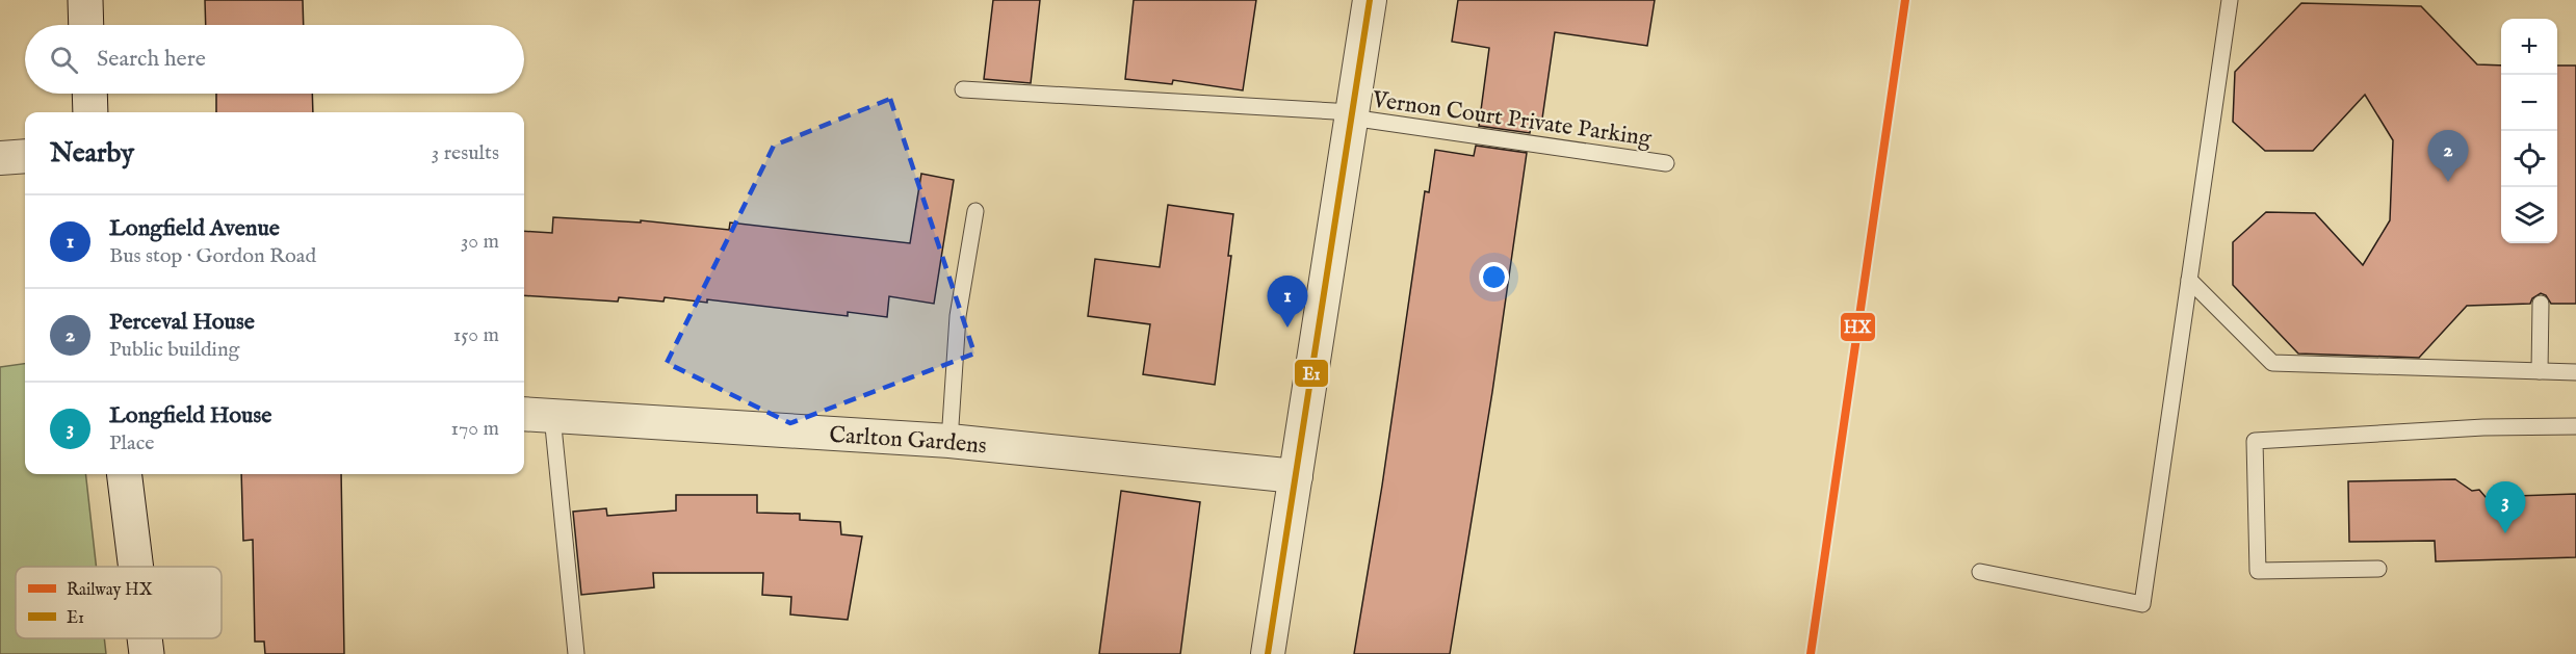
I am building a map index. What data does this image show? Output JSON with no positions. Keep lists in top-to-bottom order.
{
  "streets": {
    "street": ["Carlton Gardens"],
    "lane": ["Vernon Court Private Parking"]
  },
  "lines": ["rail line HX", "transit line E1"],
  "legend": ["Railway HX", "E1"],
  "page": {
    "map_buttons": ["+", "−"],
    "search": "Search here",
    "heading": ["Nearby", "3 results"],
    "pins": ["2", "1", "3"],
    "list": [
      {
        "mark": "1",
        "name": "Longfield Avenue",
        "note": "Bus stop · Gordon Road",
        "value": "30 m"
      },
      {
        "mark": "2",
        "name": "Perceval House",
        "note": "Public building",
        "value": "150 m"
      },
      {
        "mark": "3",
        "name": "Longfield House",
        "note": "Place",
        "value": "170 m"
      }
    ]
  }
}
